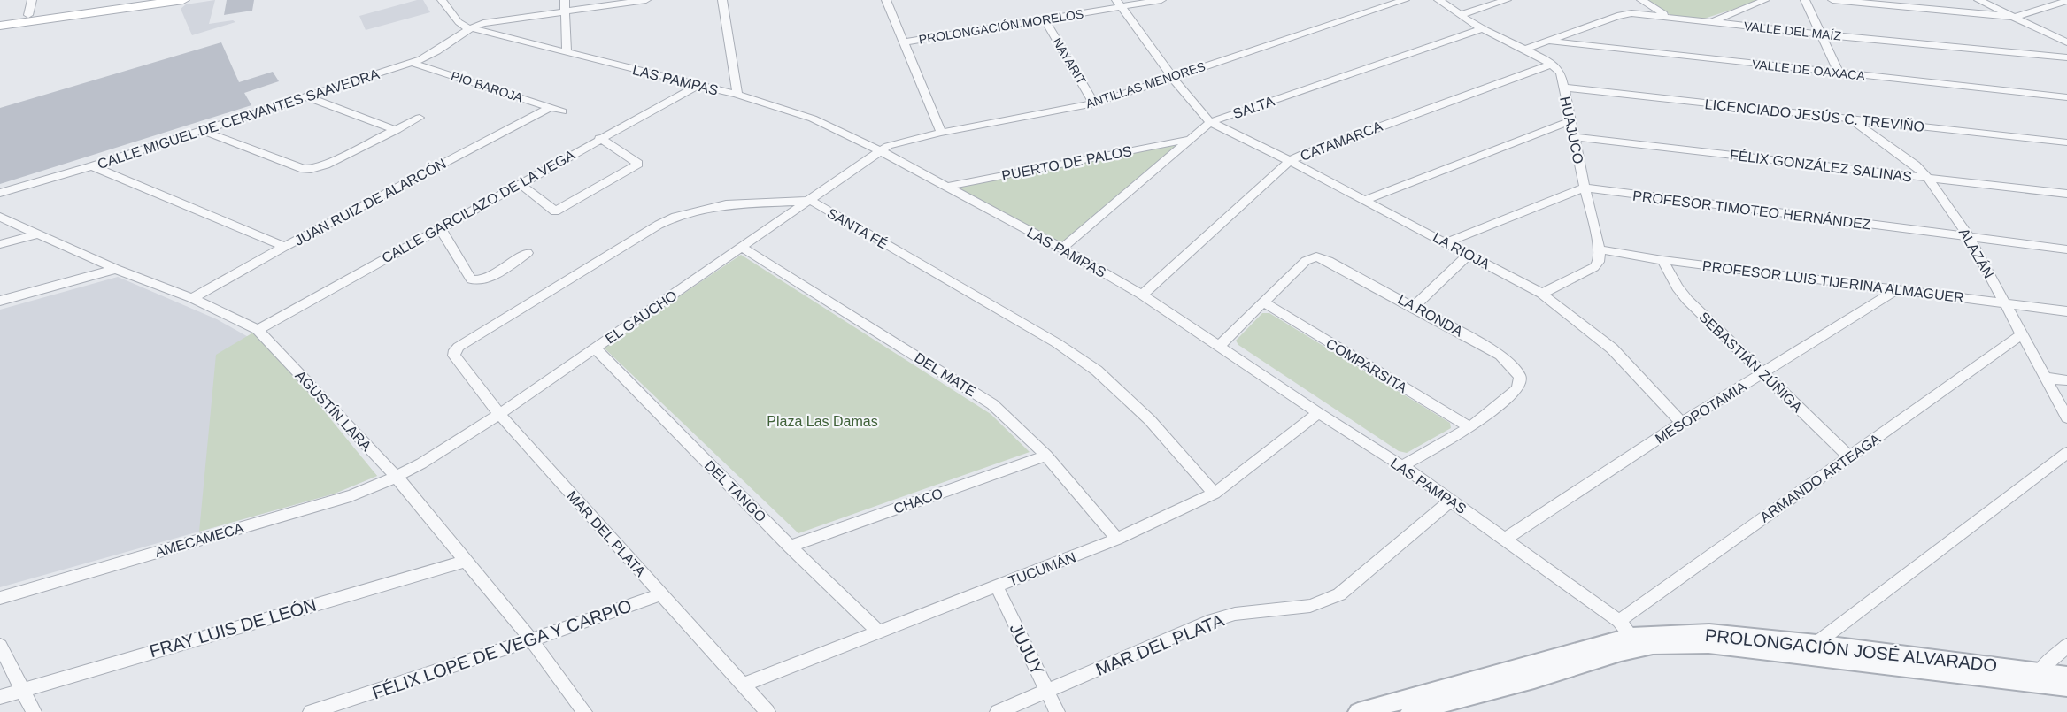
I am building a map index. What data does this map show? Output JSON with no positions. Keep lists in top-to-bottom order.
{
  "streets": {
    "street": [
      "PROLONGACIÓN MORELOS",
      "VALLE DEL MAÍZ",
      "NAYARIT",
      "VALLE DE OAXACA",
      "LAS PAMPAS",
      "ANTILLAS MENORES",
      "PÍO BAROJA",
      "SALTA",
      "LICENCIADO JESÚS C. TREVIÑO",
      "CALLE MIGUEL DE CERVANTES SAAVEDRA",
      "HUAJUCO",
      "CATAMARCA",
      "PUERTO DE PALOS",
      "FÉLIX GONZÁLEZ SALINAS",
      "JUAN RUIZ DE ALARCÓN",
      "CALLE GARCILAZO DE LA VEGA",
      "PROFESOR TIMOTEO HERNÁNDEZ",
      "SANTA FÉ",
      "LA RIOJA",
      "ALAZÁN",
      "PROFESOR LUIS TIJERINA ALMAGUER",
      "LA RONDA",
      "EL GAUCHO",
      "SEBASTIÁN ZÚÑIGA",
      "COMPARSITA",
      "DEL MATE",
      "AGUSTÍN LARA",
      "MESOPOTAMIA",
      "ARMANDO ARTEAGA",
      "DEL TANGO",
      "CHACO",
      "MAR DEL PLATA",
      "AMECAMECA",
      "TUCUMÁN",
      "FRAY LUIS DE LEÓN",
      "FÉLIX LOPE DE VEGA Y CARPIO",
      "JUJUY"
    ]
  },
  "crossings": [
    ["PROLONGACIÓN MORELOS", "NAYARIT"],
    ["VALLE DEL MAÍZ", "VALLE DE OAXACA"],
    ["VALLE DEL MAÍZ", "HUAJUCO"],
    ["NAYARIT", "ANTILLAS MENORES"],
    ["LAS PAMPAS", "ANTILLAS MENORES"],
    ["LAS PAMPAS", "SALTA"],
    ["LAS PAMPAS", "CALLE MIGUEL DE CERVANTES SAAVEDRA"],
    ["LAS PAMPAS", "CATAMARCA"],
    ["LAS PAMPAS", "PUERTO DE PALOS"],
    ["LAS PAMPAS", "CALLE GARCILAZO DE LA VEGA"],
    ["LAS PAMPAS", "LA RONDA"],
    ["LAS PAMPAS", "EL GAUCHO"],
    ["LAS PAMPAS", "MESOPOTAMIA"],
    ["LAS PAMPAS", "ARMANDO ARTEAGA"],
    ["LAS PAMPAS", "MAR DEL PLATA"],
    ["LAS PAMPAS", "TUCUMÁN"],
    ["ANTILLAS MENORES", "EL GAUCHO"],
    ["PÍO BAROJA", "CALLE MIGUEL DE CERVANTES SAAVEDRA"],
    ["PÍO BAROJA", "JUAN RUIZ DE ALARCÓN"],
    ["SALTA", "HUAJUCO"],
    ["SALTA", "PUERTO DE PALOS"],
    ["SALTA", "LA RIOJA"],
    ["LICENCIADO JESÚS C. TREVIÑO", "HUAJUCO"],
    ["LICENCIADO JESÚS C. TREVIÑO", "ALAZÁN"],
    ["HUAJUCO", "CATAMARCA"],
    ["HUAJUCO", "FÉLIX GONZÁLEZ SALINAS"],
    ["HUAJUCO", "PROFESOR TIMOTEO HERNÁNDEZ"],
    ["HUAJUCO", "PROFESOR LUIS TIJERINA ALMAGUER"],
    ["CATAMARCA", "LA RIOJA"],
    ["FÉLIX GONZÁLEZ SALINAS", "ALAZÁN"],
    ["JUAN RUIZ DE ALARCÓN", "AGUSTÍN LARA"],
    ["CALLE GARCILAZO DE LA VEGA", "AGUSTÍN LARA"],
    ["PROFESOR TIMOTEO HERNÁNDEZ", "LA RIOJA"],
    ["PROFESOR TIMOTEO HERNÁNDEZ", "ALAZÁN"],
    ["SANTA FÉ", "EL GAUCHO"],
    ["SANTA FÉ", "MAR DEL PLATA"],
    ["SANTA FÉ", "TUCUMÁN"],
    ["LA RIOJA", "MESOPOTAMIA"],
    ["ALAZÁN", "PROFESOR LUIS TIJERINA ALMAGUER"],
    ["ALAZÁN", "ARMANDO ARTEAGA"],
    ["PROFESOR LUIS TIJERINA ALMAGUER", "SEBASTIÁN ZÚÑIGA"],
    ["PROFESOR LUIS TIJERINA ALMAGUER", "MESOPOTAMIA"],
    ["LA RONDA", "COMPARSITA"],
    ["EL GAUCHO", "DEL MATE"],
    ["EL GAUCHO", "AGUSTÍN LARA"],
    ["EL GAUCHO", "DEL TANGO"],
    ["EL GAUCHO", "MAR DEL PLATA"],
    ["EL GAUCHO", "AMECAMECA"],
    ["SEBASTIÁN ZÚÑIGA", "MESOPOTAMIA"],
    ["SEBASTIÁN ZÚÑIGA", "ARMANDO ARTEAGA"],
    ["DEL MATE", "CHACO"],
    ["DEL MATE", "TUCUMÁN"],
    ["AGUSTÍN LARA", "AMECAMECA"],
    ["AGUSTÍN LARA", "FRAY LUIS DE LEÓN"],
    ["AGUSTÍN LARA", "FÉLIX LOPE DE VEGA Y CARPIO"],
    ["DEL TANGO", "CHACO"],
    ["DEL TANGO", "TUCUMÁN"],
    ["MAR DEL PLATA", "TUCUMÁN"],
    ["MAR DEL PLATA", "FÉLIX LOPE DE VEGA Y CARPIO"],
    ["MAR DEL PLATA", "JUJUY"],
    ["TUCUMÁN", "JUJUY"]
  ],
  "parks": ["Plaza Las Damas"]
}
